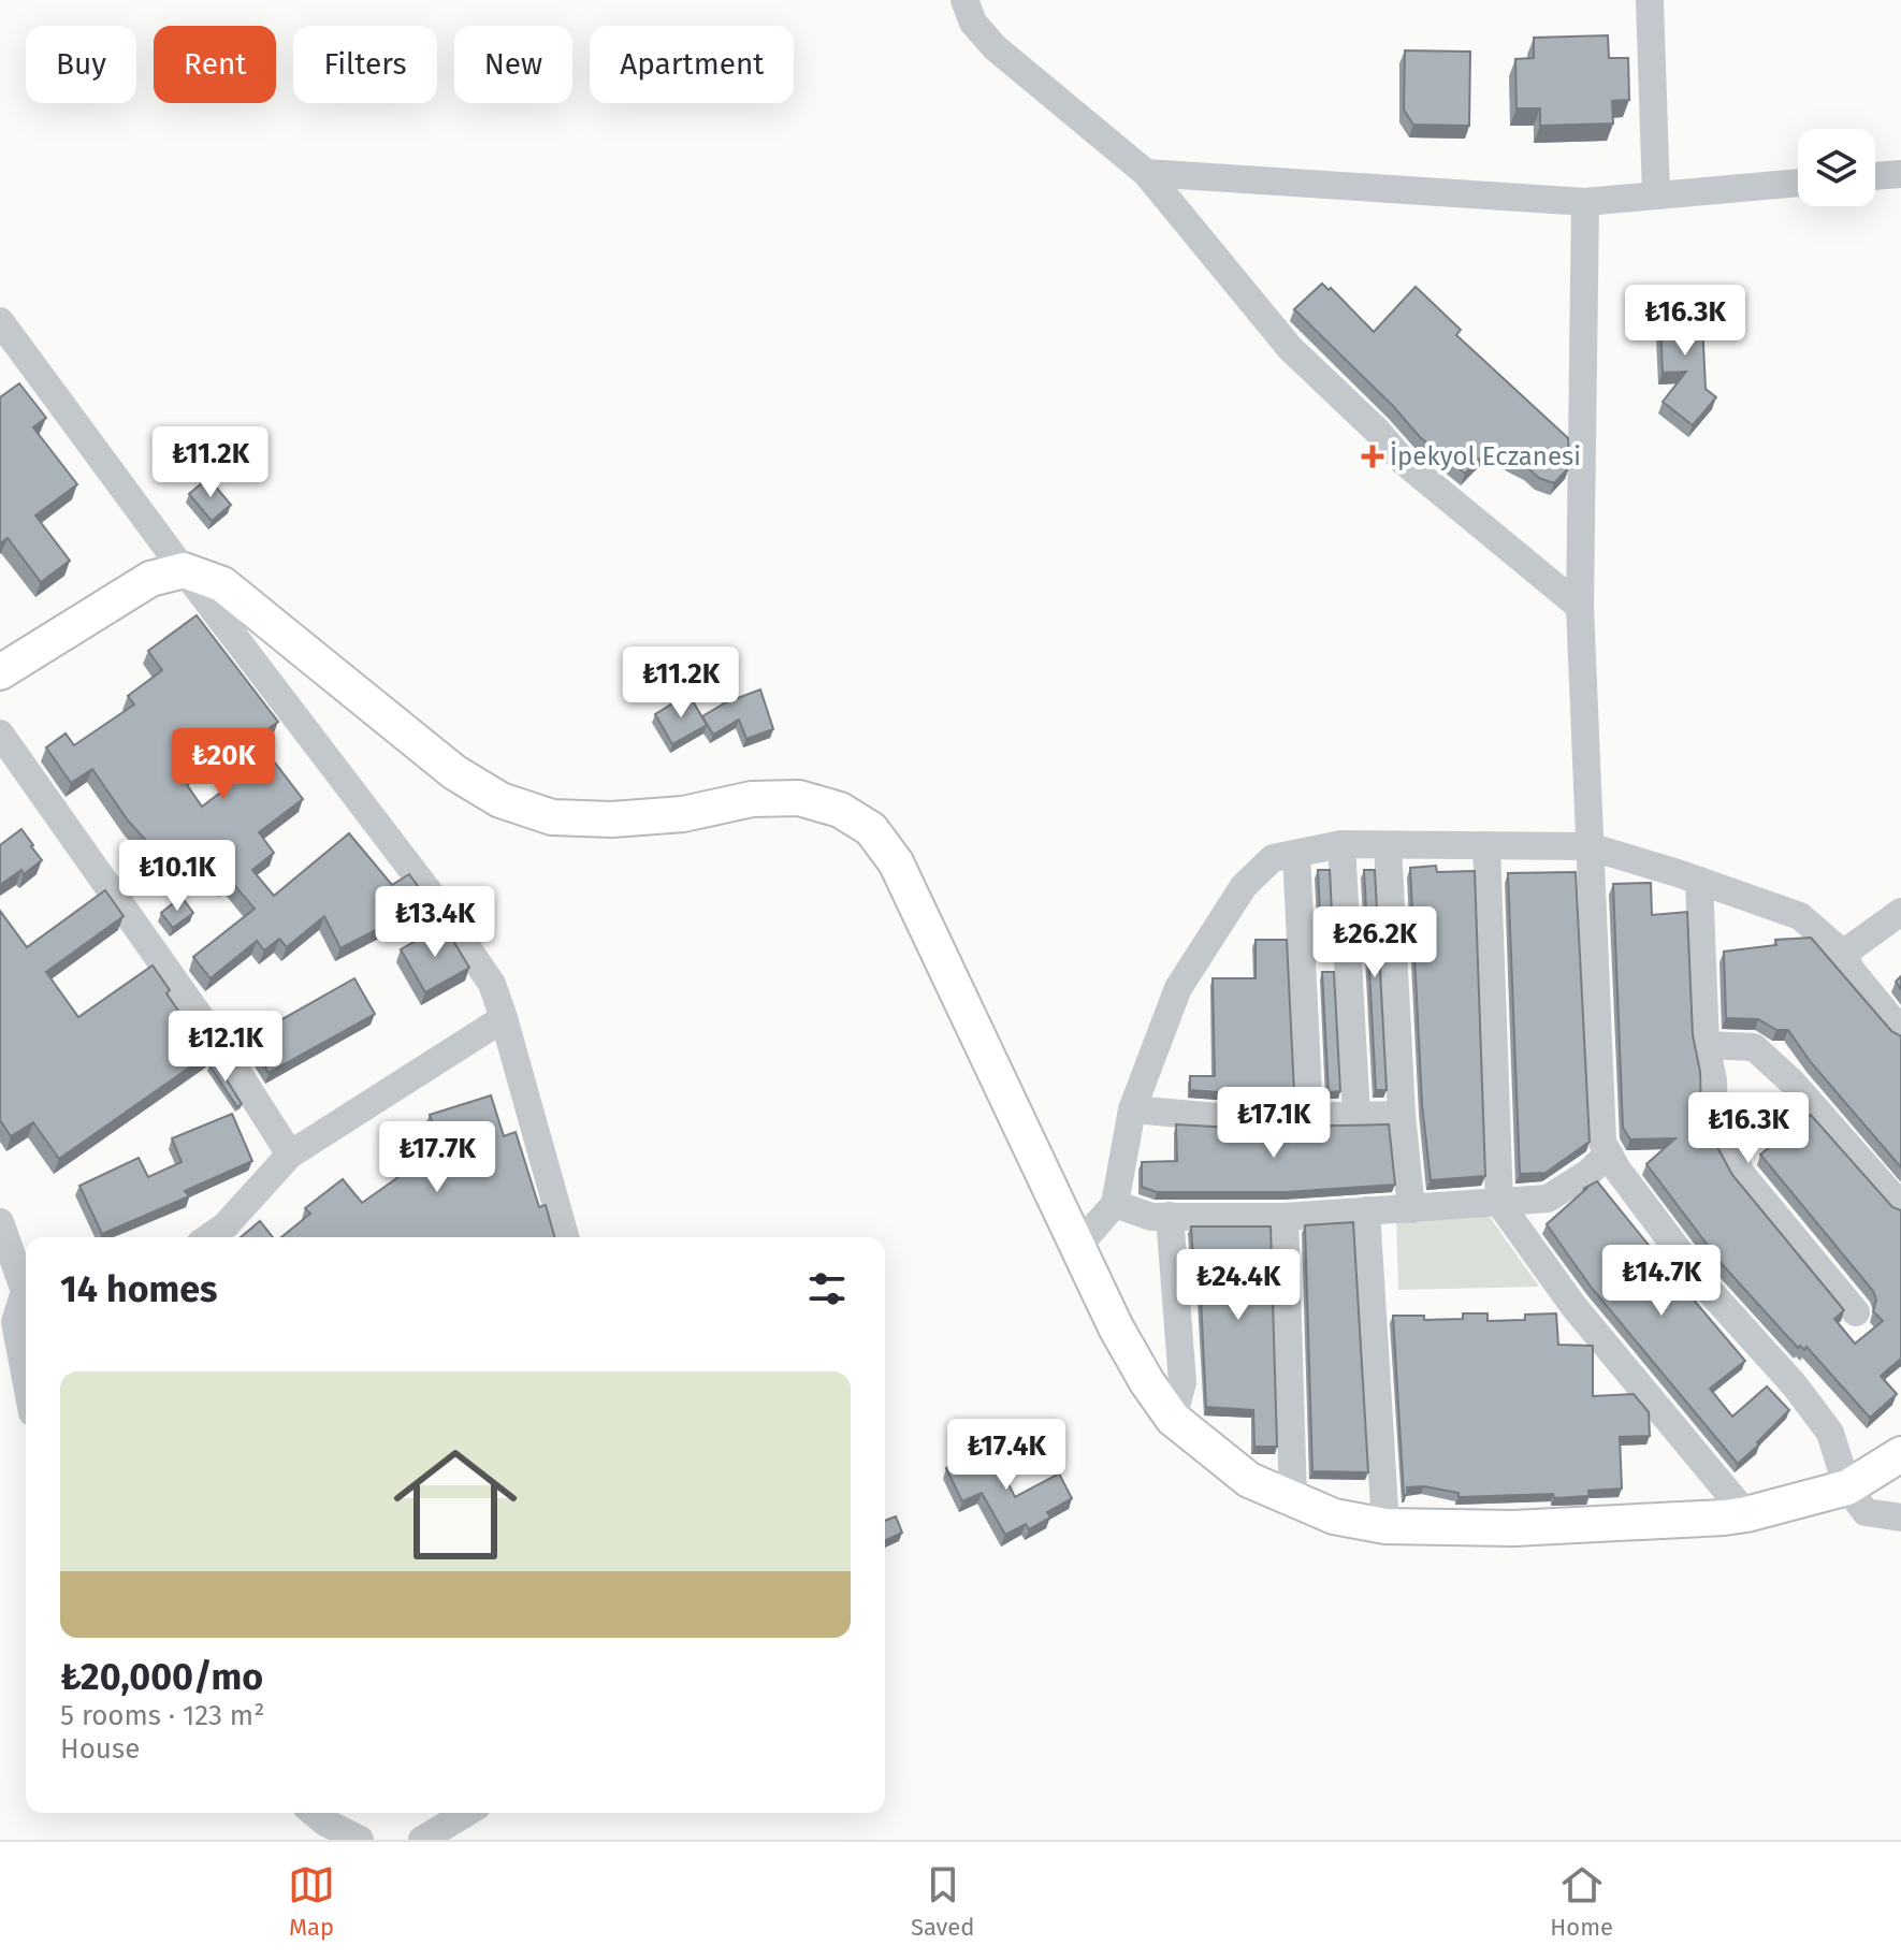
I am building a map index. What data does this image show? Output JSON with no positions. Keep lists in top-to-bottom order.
{
  "places": {
    "health": ["İpekyol Eczanesi"]
  },
  "page": {
    "chip": [
      "Buy",
      "Rent",
      "Filters",
      "New",
      "Apartment"
    ],
    "price": [
      "₺16.3K",
      "₺11.2K",
      "₺11.2K",
      "₺20K",
      "₺10.1K",
      "₺13.4K",
      "₺26.2K",
      "₺12.1K",
      "₺17.1K",
      "₺16.3K",
      "₺17.7K",
      "₺14.7K",
      "₺24.4K",
      "₺17.4K"
    ],
    "heading": "14 homes",
    "list": [
      {
        "name": "₺20,000/mo",
        "note": "5 rooms · 123 m² · House"
      }
    ],
    "tabs": ["Map", "Saved", "Home"]
  }
}
